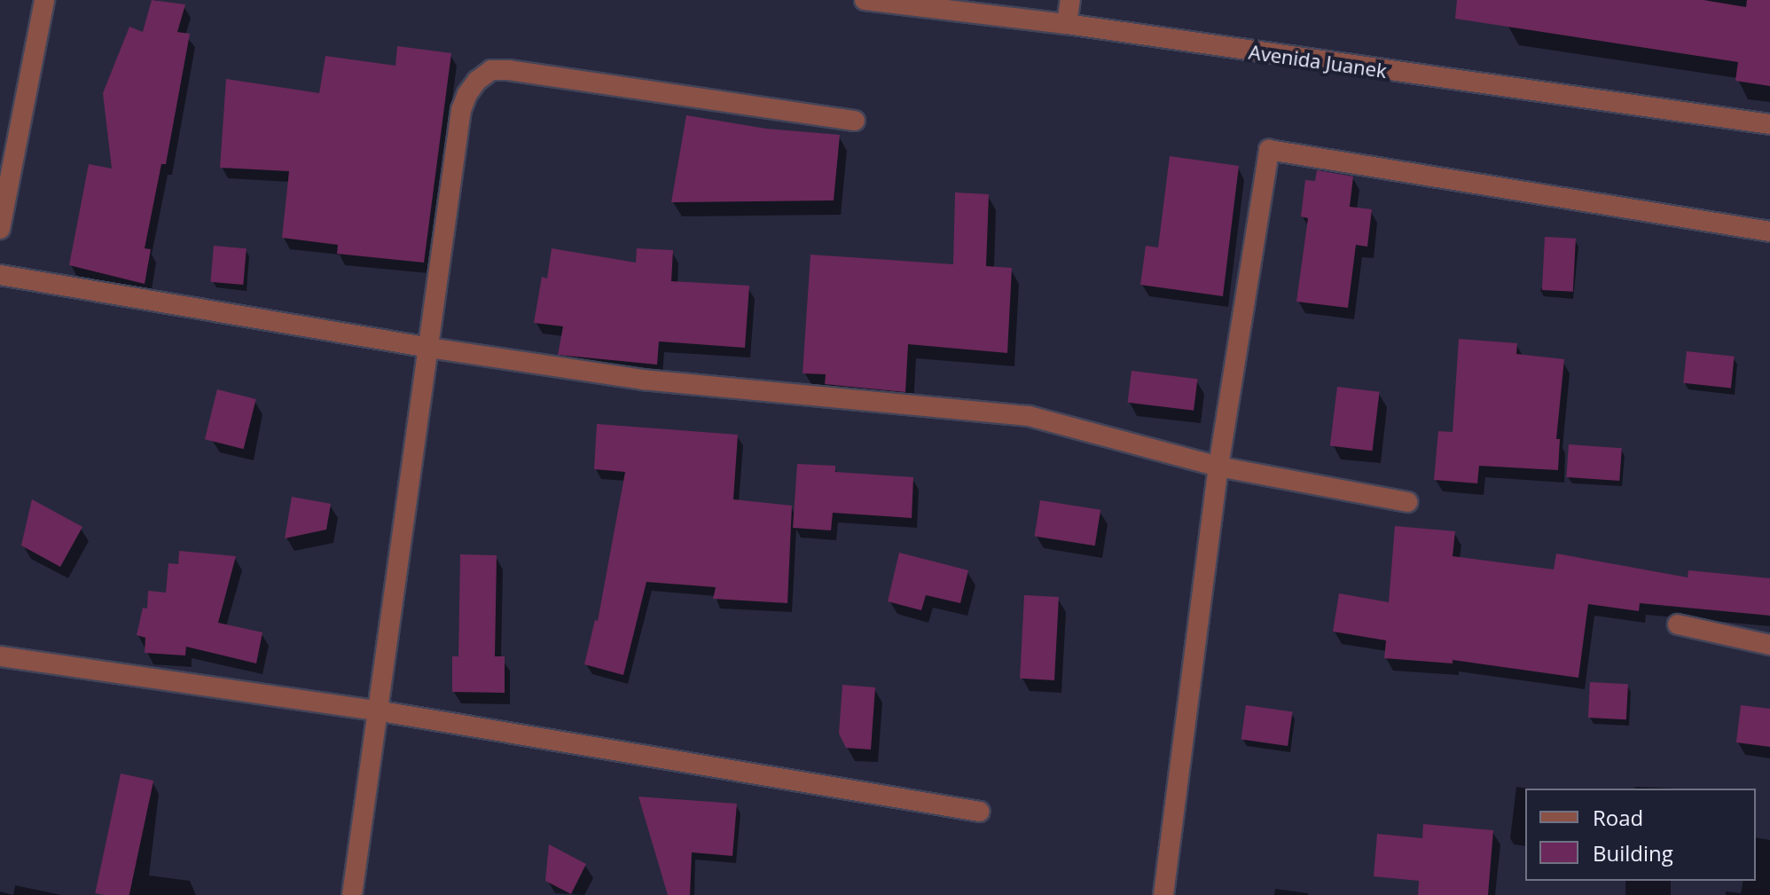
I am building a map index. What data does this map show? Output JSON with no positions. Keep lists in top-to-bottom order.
{
  "streets": {
    "street": ["Avenida Juanek"]
  },
  "legend": ["Road", "Building"]
}
